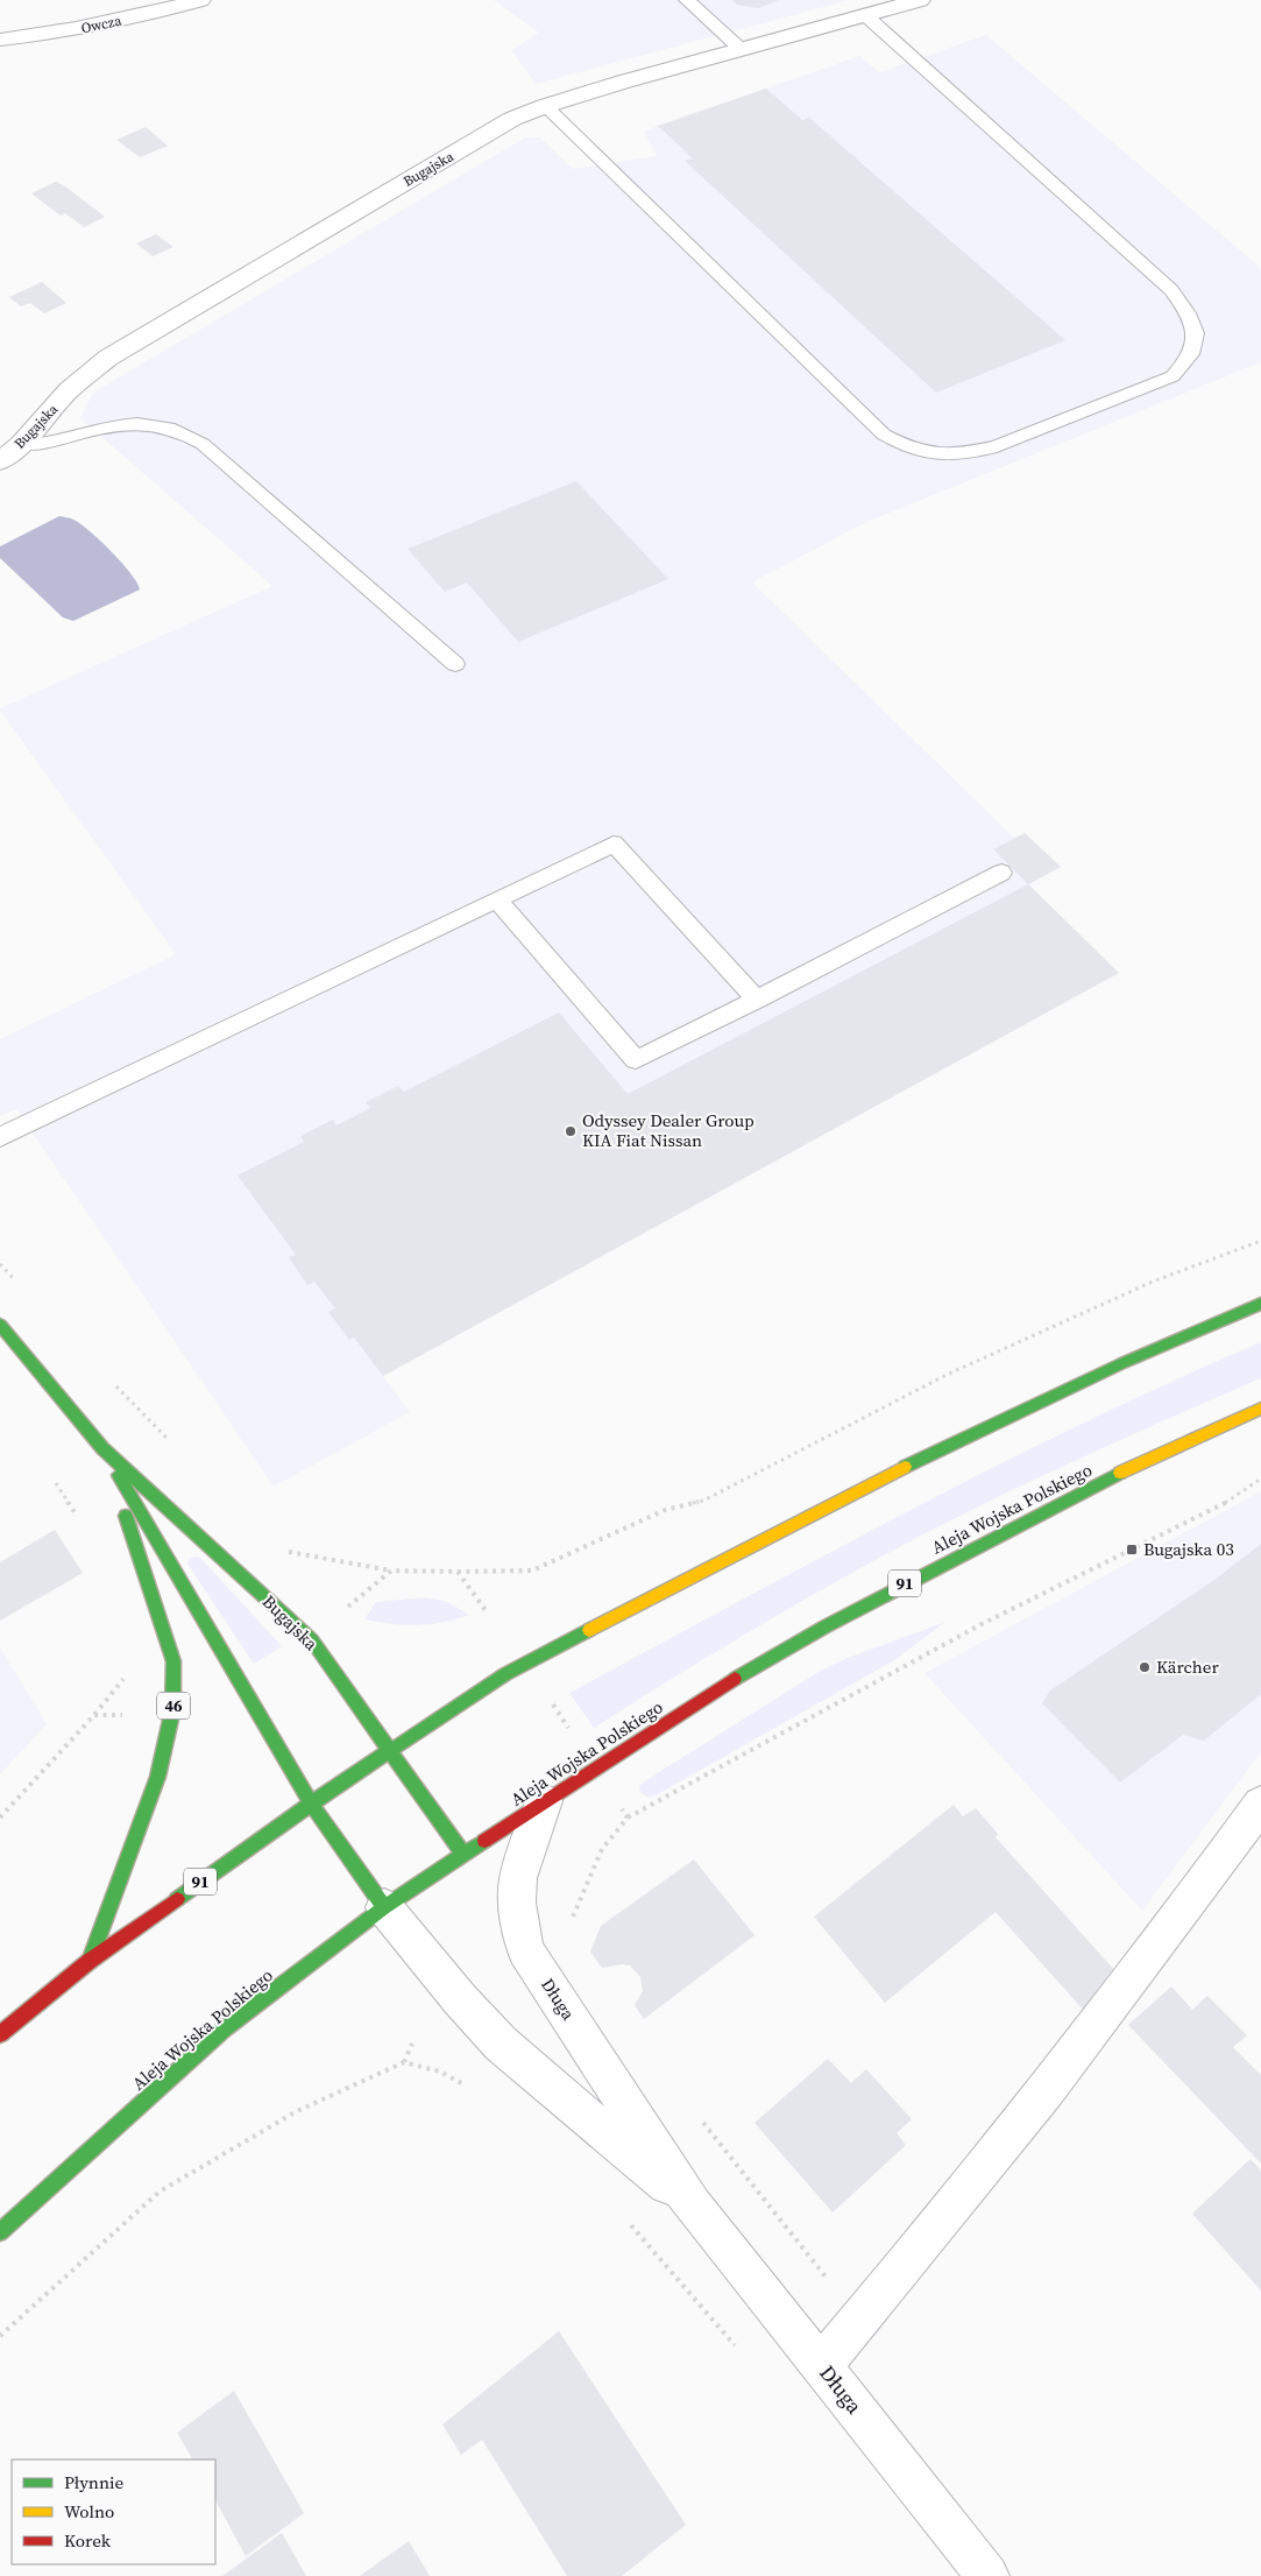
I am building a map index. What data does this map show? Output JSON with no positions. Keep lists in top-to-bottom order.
{
  "streets": {
    "main road": [
      "Bugajska",
      "Aleja Wojska Polskiego",
      "91",
      "46"
    ],
    "street": ["Owcza", "Długa"]
  },
  "crossings": [
    ["Bugajska", "Aleja Wojska Polskiego"],
    ["Bugajska", "91"],
    ["Bugajska", "46"],
    ["Bugajska", "Długa"],
    ["Aleja Wojska Polskiego", "Długa"],
    ["91", "46"]
  ],
  "places": {
    "other": ["Odyssey Dealer Group KIA Fiat Nissan", "Kärcher"],
    "transit": ["Bugajska 03"]
  },
  "legend": ["Płynnie", "Wolno", "Korek"]
}
